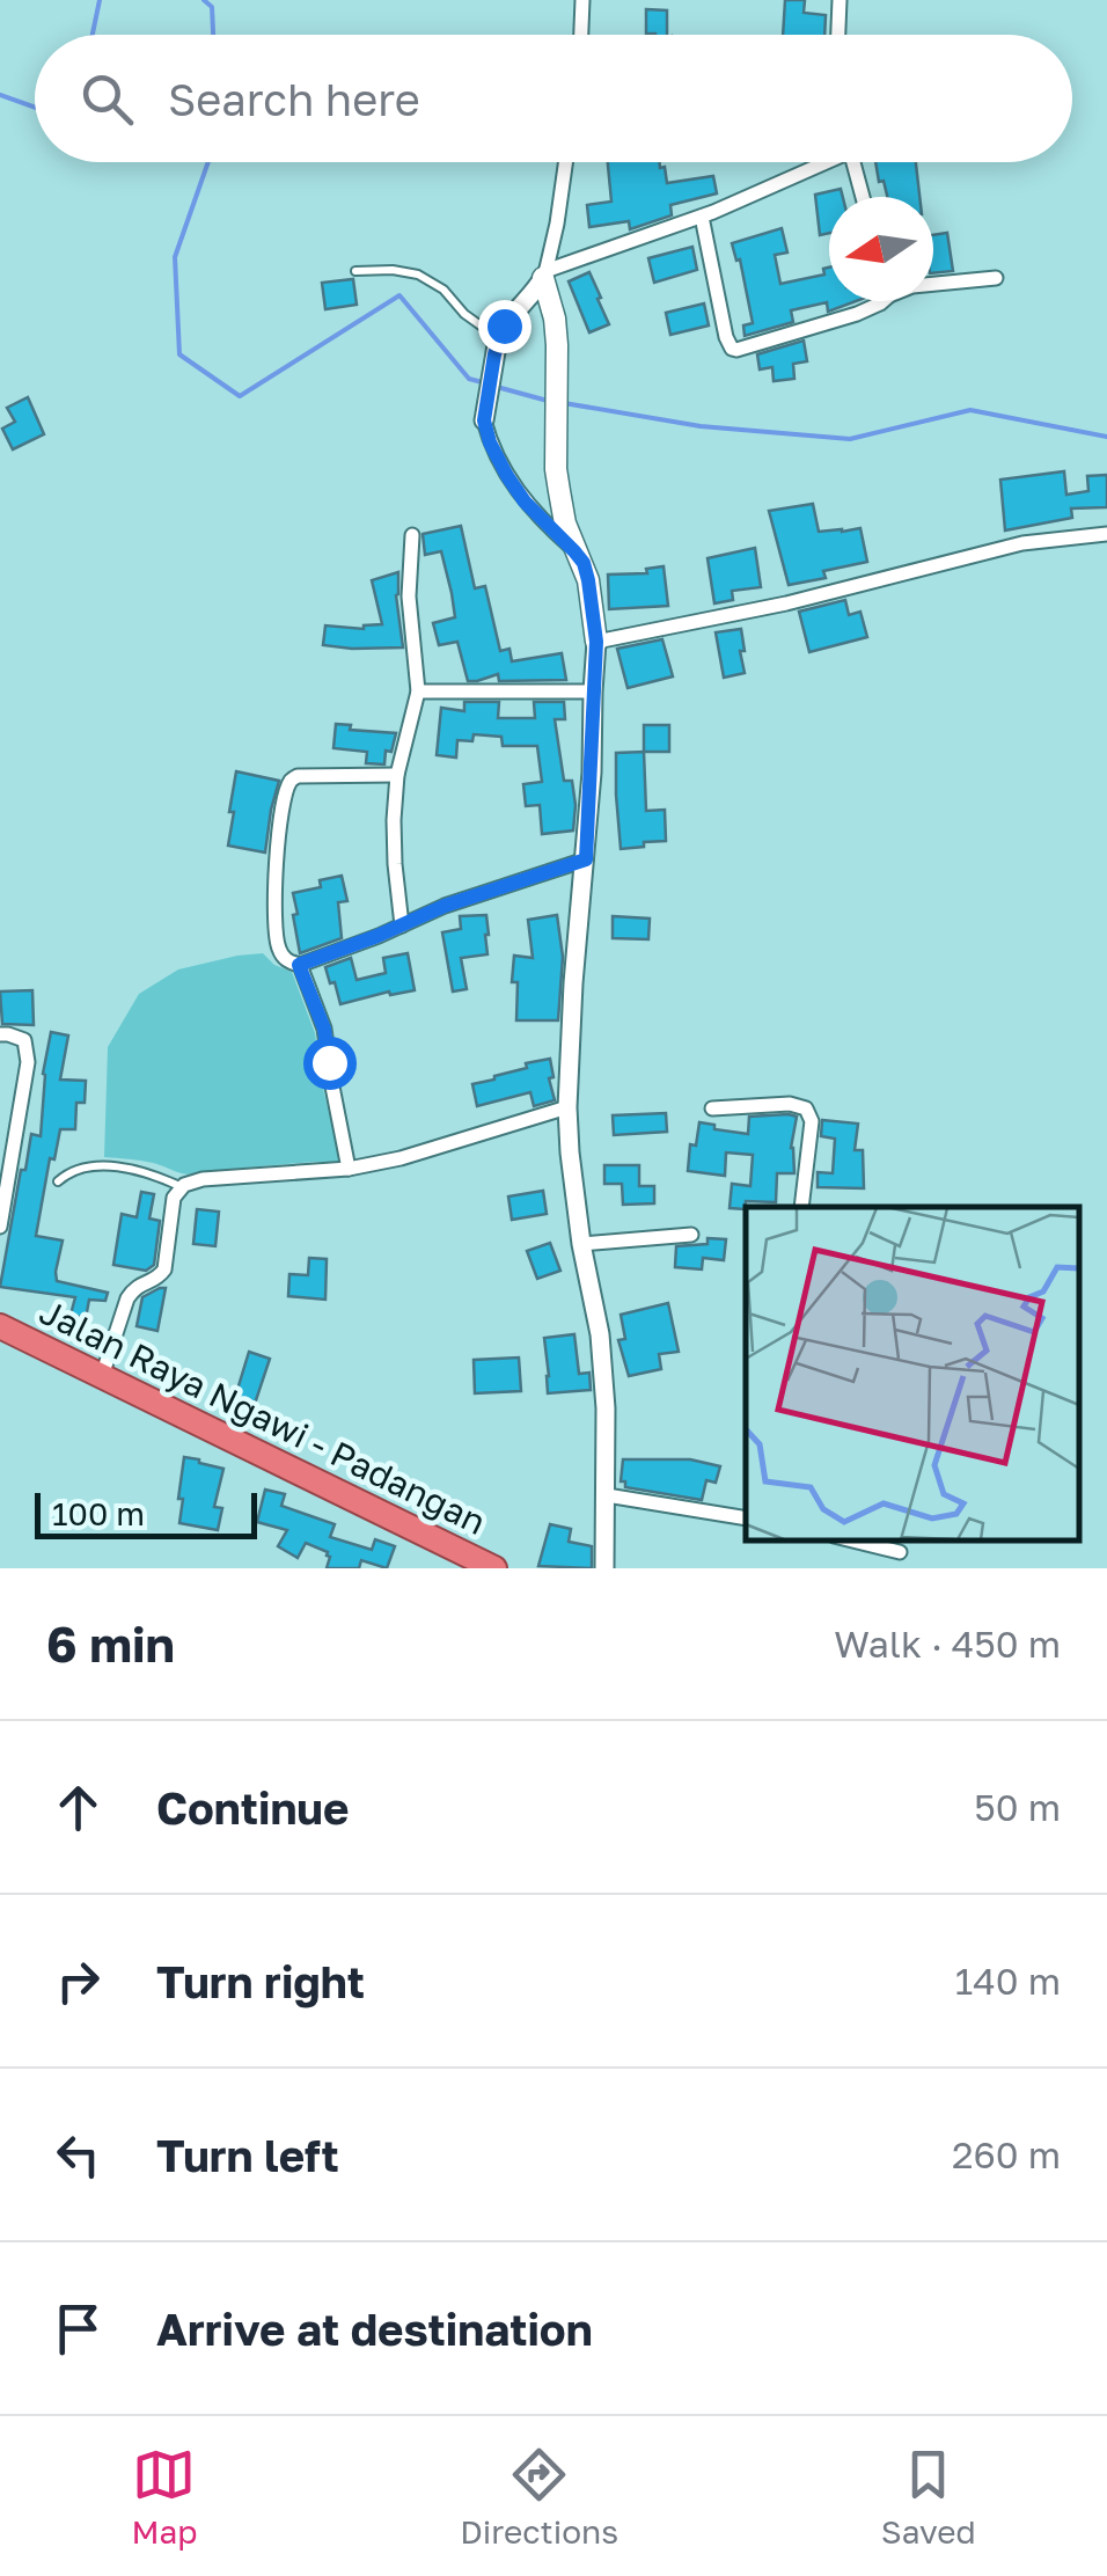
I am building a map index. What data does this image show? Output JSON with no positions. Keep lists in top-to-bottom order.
{
  "streets": {
    "highway": ["Jalan Raya Ngawi - Padangan"]
  },
  "scale_bar": "100 m",
  "north": "left",
  "page": {
    "search": "Search here",
    "scale": "100 m",
    "heading": ["6 min", "Walk · 450 m"],
    "list": [
      ["Continue", "50 m"],
      ["Turn right", "140 m"],
      ["Turn left", "260 m"],
      "Arrive at destination"
    ],
    "nav": ["Map", "Directions", "Saved"]
  }
}
